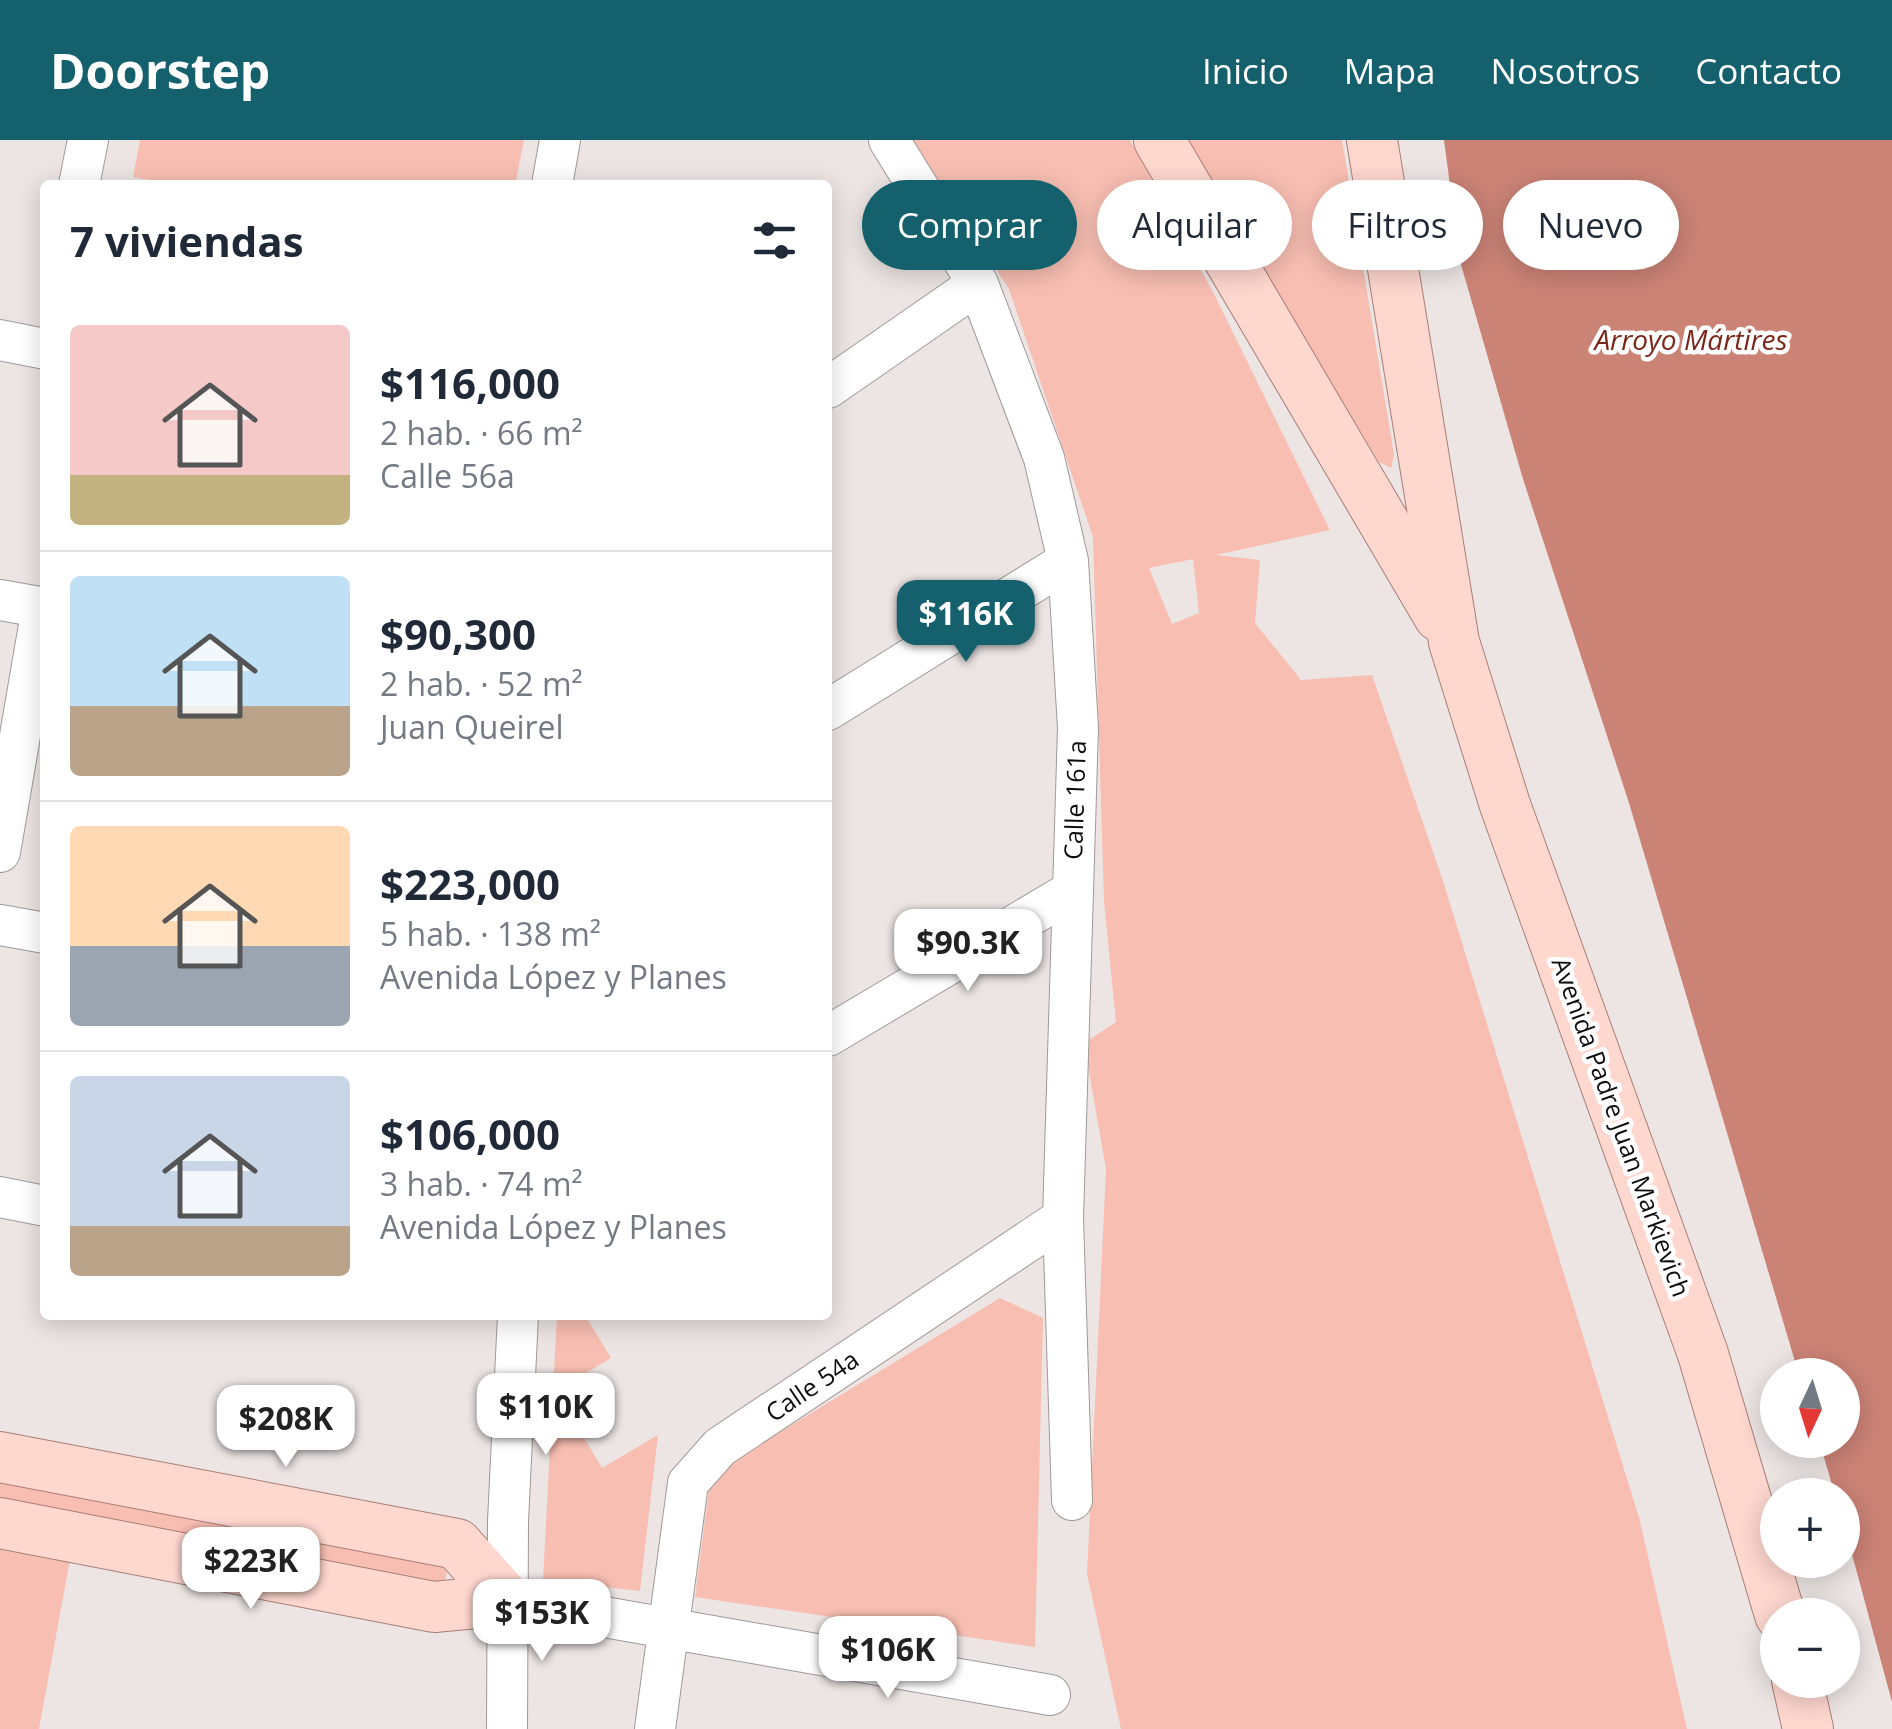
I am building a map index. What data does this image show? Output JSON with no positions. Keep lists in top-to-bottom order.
{
  "streets": {
    "main road": ["Avenida Padre Juan Markievich"],
    "street": ["Calle 161a", "Calle 54a"]
  },
  "crossings": [
    ["Calle 161a", "Calle 54a"]
  ],
  "water": ["Arroyo Mártires"],
  "north": "bottom",
  "page": {
    "header": "Doorstep",
    "nav": [
      "Inicio",
      "Mapa",
      "Nosotros",
      "Contacto"
    ],
    "chip": [
      "Comprar",
      "Alquilar",
      "Filtros",
      "Nuevo"
    ],
    "heading": "7 viviendas",
    "list": [
      {
        "name": "$116,000",
        "note": "2 hab. · 66 m² · Calle 56a"
      },
      {
        "name": "$90,300",
        "note": "2 hab. · 52 m² · Juan Queirel"
      },
      {
        "name": "$223,000",
        "note": "5 hab. · 138 m² · Avenida López y Planes"
      },
      {
        "name": "$106,000",
        "note": "3 hab. · 74 m² · Avenida López y Planes"
      }
    ],
    "price": [
      "$116K",
      "$90.3K",
      "$110K",
      "$208K",
      "$223K",
      "$153K",
      "$106K"
    ],
    "map_buttons": ["+", "−"]
  }
}
